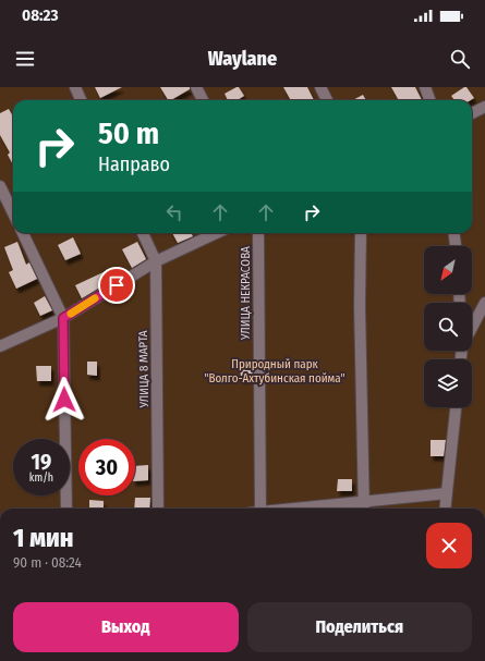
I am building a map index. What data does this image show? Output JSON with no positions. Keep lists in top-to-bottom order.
{
  "streets": {
    "street": ["УЛИЦА НЕКРАСОВА", "УЛИЦА 8 МАРТА"]
  },
  "parks": ["Природный парк \"Волго-Ахтубинская пойма\""],
  "north": "bottom left",
  "page": {
    "status": "08:23",
    "header": "Waylane",
    "turn": ["50 m", "Направо"],
    "speed": "19 km/h",
    "limit": "30",
    "heading": ["1 мин", "90 m · 08:24"],
    "buttons": ["Выход", "Поделиться"]
  }
}
